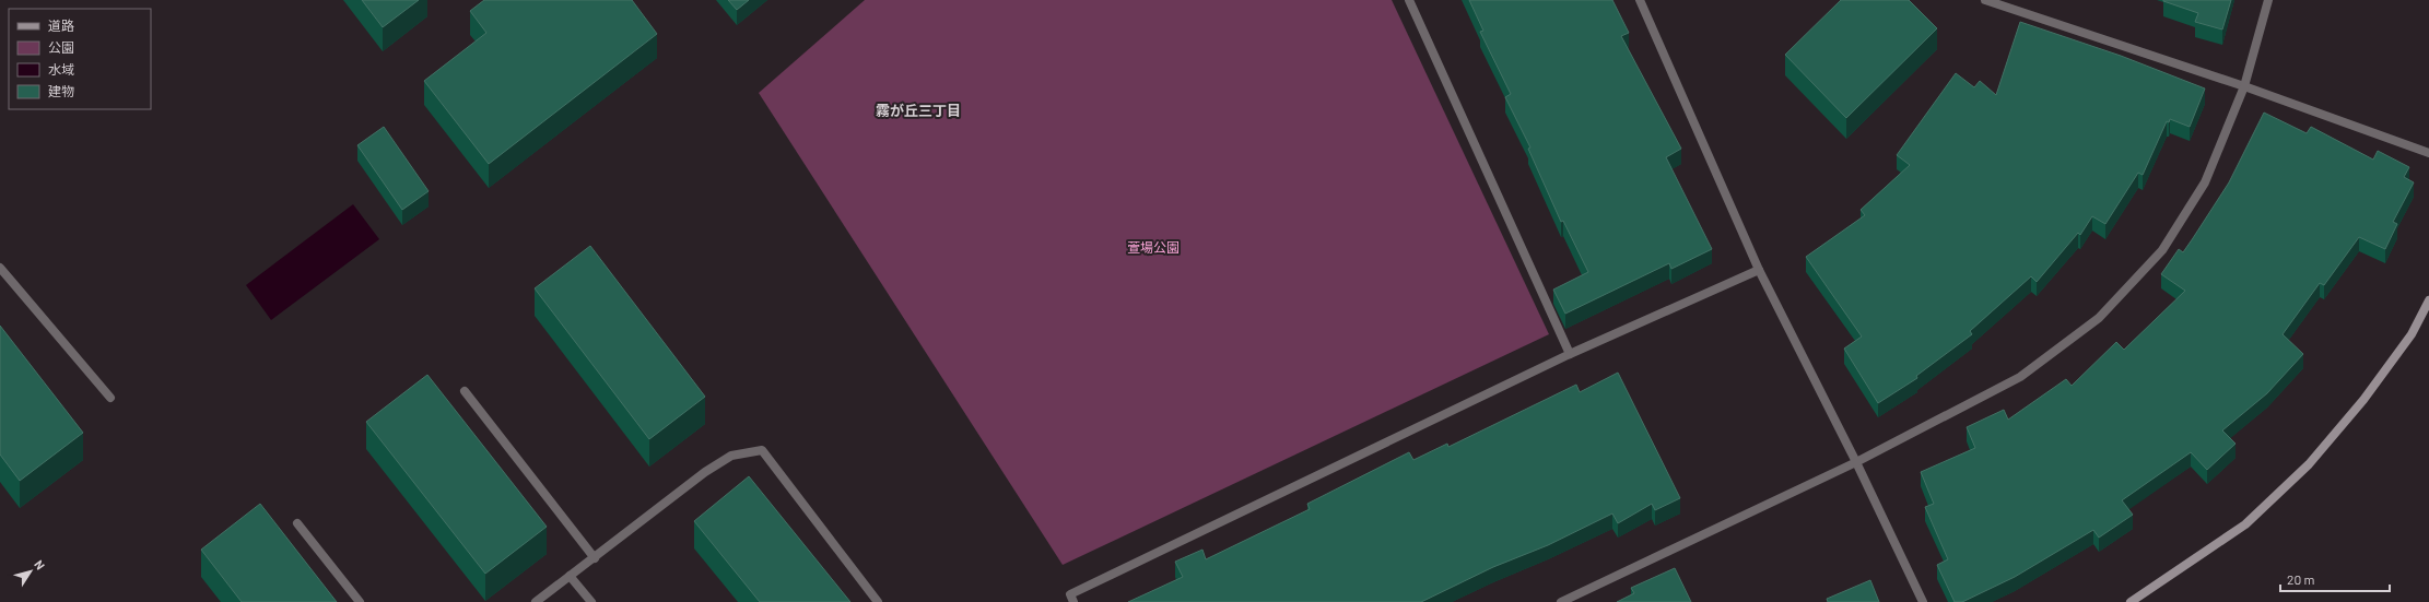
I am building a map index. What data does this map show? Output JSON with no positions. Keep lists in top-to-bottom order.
{
  "districts": ["霧が丘三丁目"],
  "parks": ["萱場公園"],
  "legend": [
    "道路",
    "公園",
    "水域",
    "建物"
  ],
  "scale_bar": "20 m",
  "north": "top right"
}
